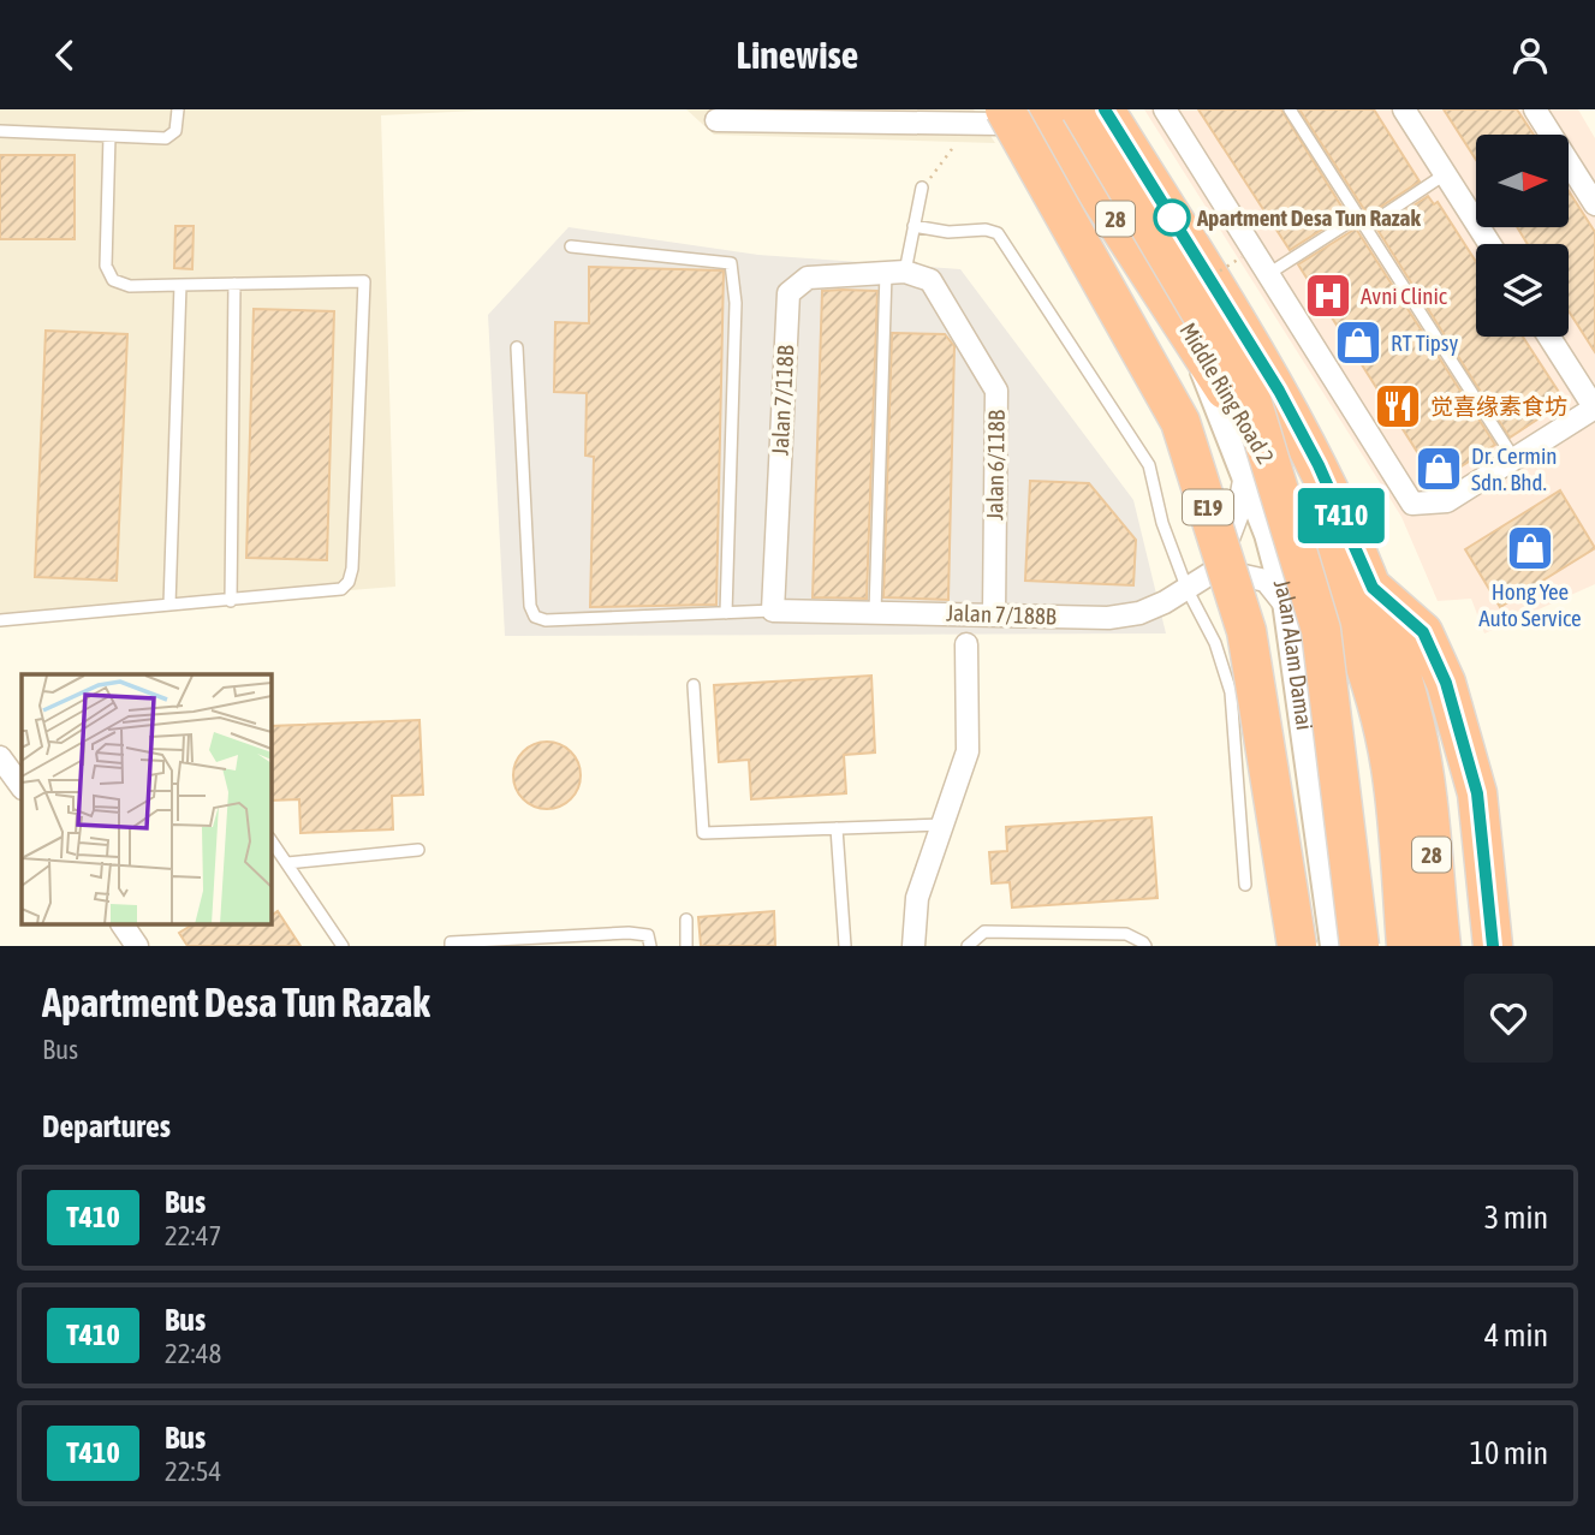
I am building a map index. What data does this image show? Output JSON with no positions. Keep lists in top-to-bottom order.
{
  "streets": {
    "highway": ["28", "Middle Ring Road 2", "E19"],
    "main road": ["Jalan Alam Damai"],
    "street": ["Jalan 7/118B", "Jalan 6/118B", "Jalan 7/188B"]
  },
  "crossings": [
    ["Middle Ring Road 2", "Jalan Alam Damai"],
    ["Jalan 7/118B", "Jalan 6/118B"],
    ["Jalan 7/118B", "Jalan 7/188B"],
    ["Jalan 6/118B", "Jalan 7/188B"]
  ],
  "places": {
    "other": ["Apartment Desa Tun Razak"],
    "hospital": ["Avni Clinic"],
    "shop": ["RT Tipsy", "Dr. Cermin Sdn. Bhd.", "Hong Yee Auto Service"],
    "restaurant": ["觉喜缘素食坊"]
  },
  "lines": ["bus line T410"],
  "north": "right",
  "page": {
    "header": "Linewise",
    "on_map": "T410",
    "heading": [
      ["Apartment Desa Tun Razak", "Bus"],
      "Departures"
    ],
    "list": [
      {
        "mark": "T410",
        "name": "Bus",
        "note": "22:47",
        "value": "3 min"
      },
      {
        "mark": "T410",
        "name": "Bus",
        "note": "22:48",
        "value": "4 min"
      },
      {
        "mark": "T410",
        "name": "Bus",
        "note": "22:54",
        "value": "10 min"
      }
    ]
  }
}
